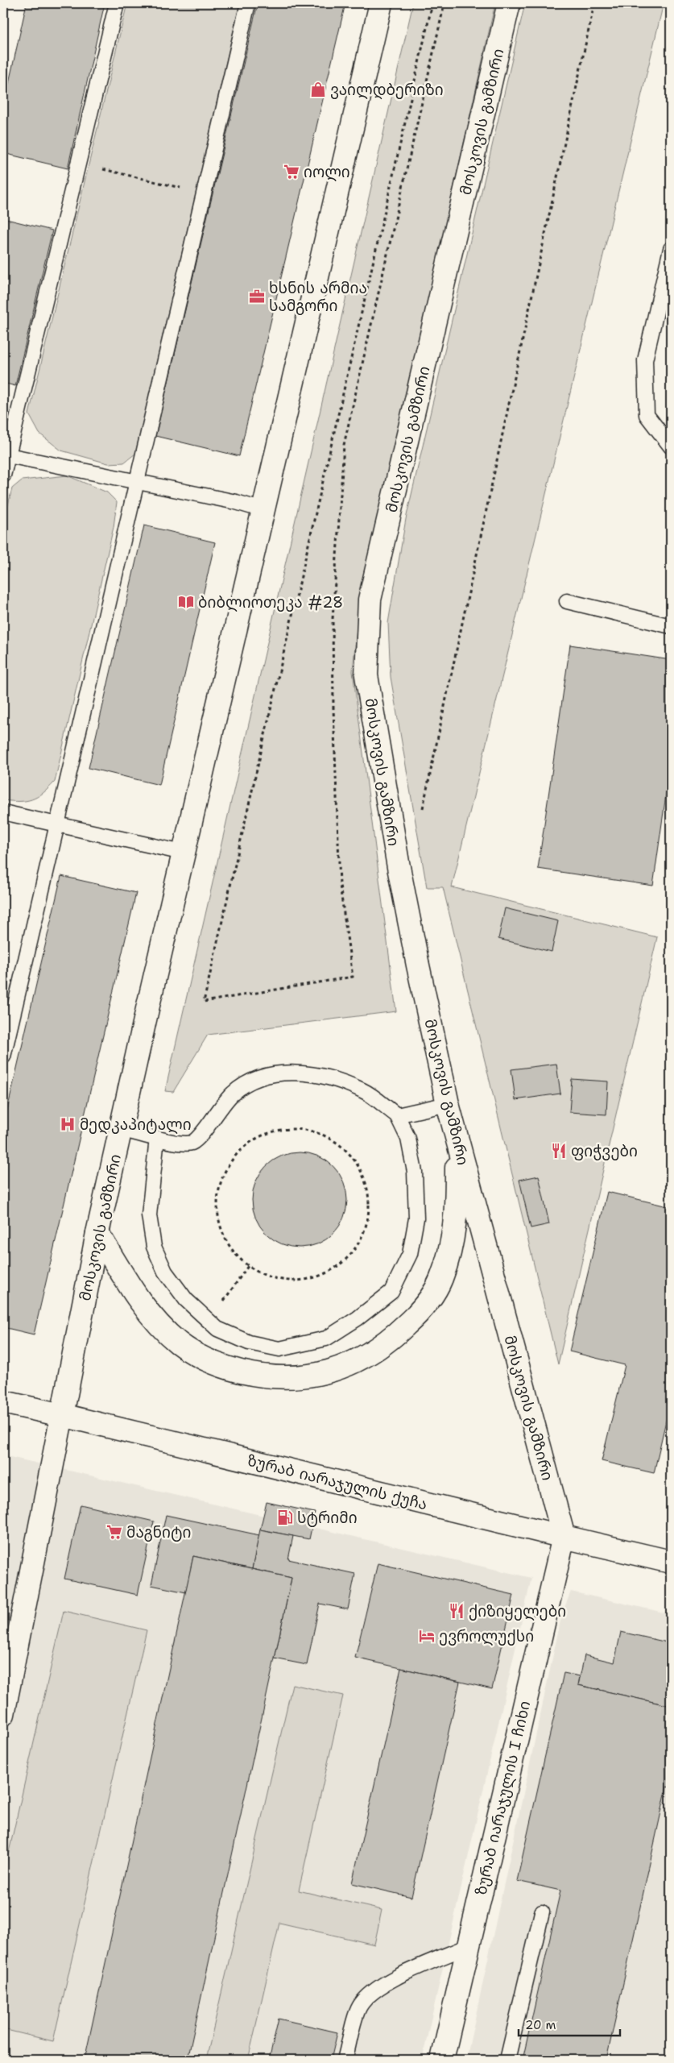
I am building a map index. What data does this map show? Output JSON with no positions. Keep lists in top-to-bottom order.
{
  "streets": {
    "main road": ["მოსკოვის გამზირი", "ზურაბ იარაჯულის ქუჩა", "ზურაბ იარაჯულის I ჩიხი"]
  },
  "crossings": [
    ["მოსკოვის გამზირი", "ზურაბ იარაჯულის ქუჩა"],
    ["მოსკოვის გამზირი", "ზურაბ იარაჯულის I ჩიხი"],
    ["ზურაბ იარაჯულის ქუჩა", "ზურაბ იარაჯულის I ჩიხი"]
  ],
  "places": {
    "shop": ["ვაილდბერიზი"],
    "supermarket": ["იოლი", "მაგნიტი"],
    "office": ["ხსნის არმია სამგორი"],
    "library": ["ბიბლიოთეკა #28"],
    "hospital": ["მედკაპიტალი"],
    "restaurant": ["ფიჭვები", "ქიზიყელები"],
    "fuel station": ["სტრიმი"],
    "hotel": ["ევროლუქსი"]
  },
  "scale_bar": "20 m"
}
